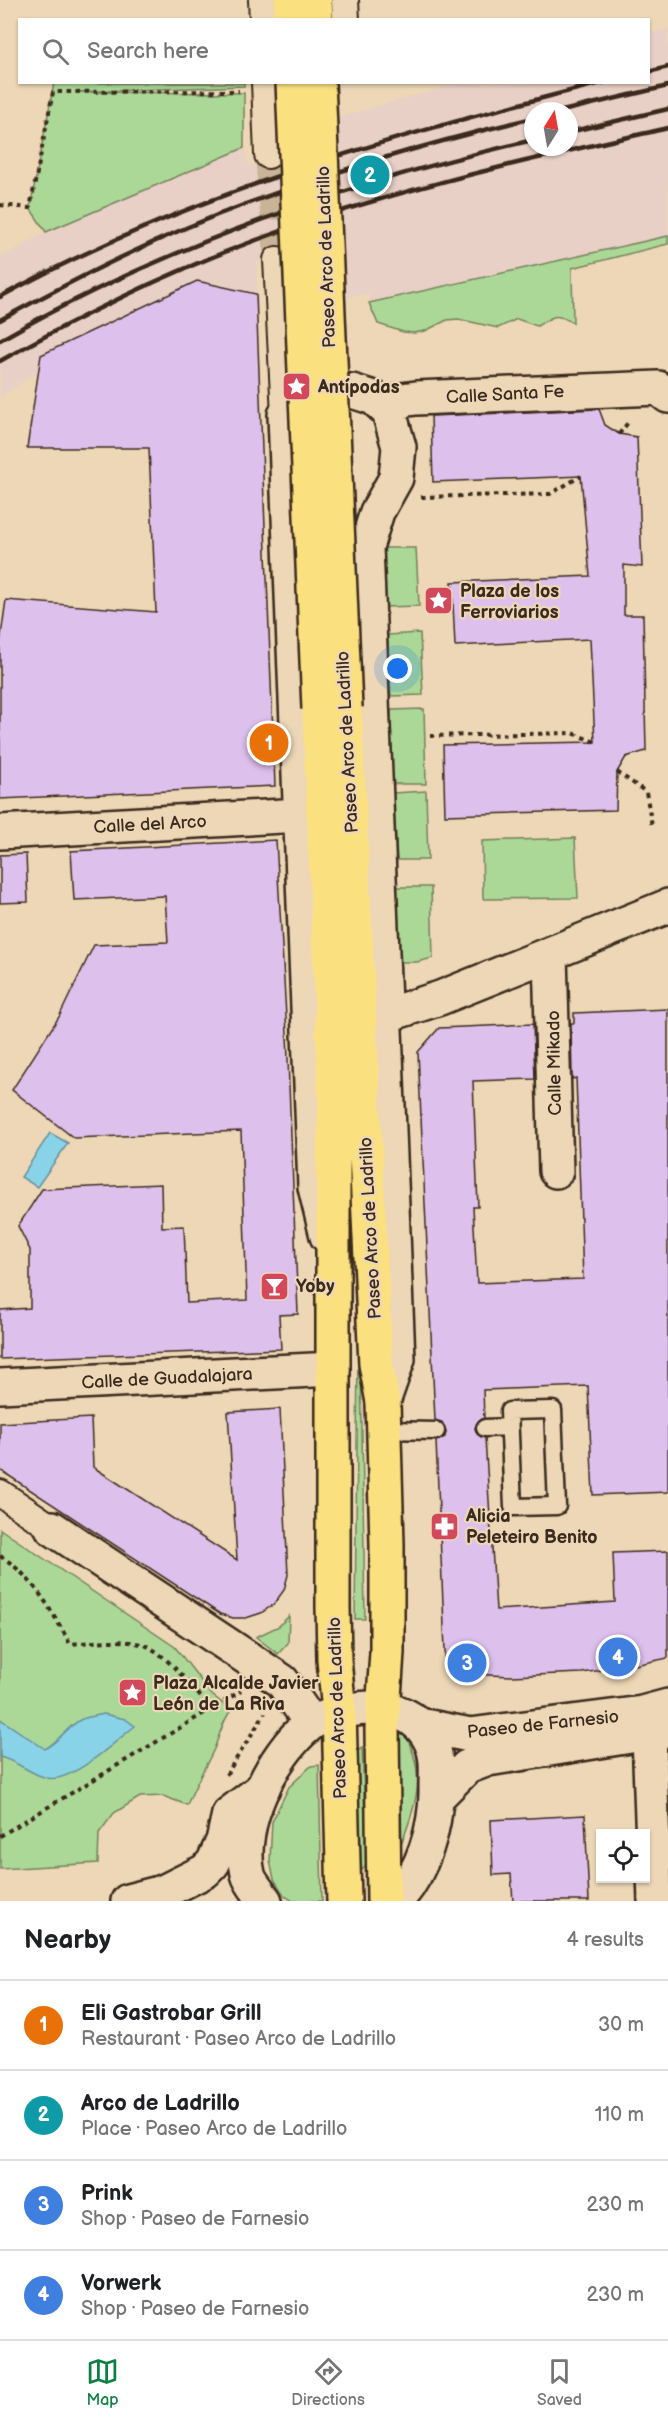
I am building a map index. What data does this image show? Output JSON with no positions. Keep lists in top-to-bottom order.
{
  "streets": {
    "main road": ["Paseo Arco de Ladrillo"],
    "street": [
      "Calle Santa Fe",
      "Calle del Arco",
      "Calle Mikado",
      "Calle de Guadalajara",
      "Paseo de Farnesio"
    ]
  },
  "crossings": [
    ["Paseo Arco de Ladrillo", "Calle del Arco"],
    ["Paseo Arco de Ladrillo", "Calle de Guadalajara"],
    ["Paseo Arco de Ladrillo", "Paseo de Farnesio"]
  ],
  "places": {
    "place": ["Antípodas", "Plaza de los Ferroviarios", "Plaza Alcalde Javier León de La Riva"],
    "bar": ["Yoby"],
    "pharmacy": ["Alicia Peleteiro Benito"]
  },
  "north": "top",
  "page": {
    "search": "Search here",
    "pins": [
      "2",
      "1",
      "4",
      "3"
    ],
    "heading": ["Nearby", "4 results"],
    "list": [
      {
        "mark": "1",
        "name": "Eli Gastrobar Grill",
        "note": "Restaurant · Paseo Arco de Ladrillo",
        "value": "30 m"
      },
      {
        "mark": "2",
        "name": "Arco de Ladrillo",
        "note": "Place · Paseo Arco de Ladrillo",
        "value": "110 m"
      },
      {
        "mark": "3",
        "name": "Prink",
        "note": "Shop · Paseo de Farnesio",
        "value": "230 m"
      },
      {
        "mark": "4",
        "name": "Vorwerk",
        "note": "Shop · Paseo de Farnesio",
        "value": "230 m"
      }
    ],
    "nav": ["Map", "Directions", "Saved"]
  }
}
